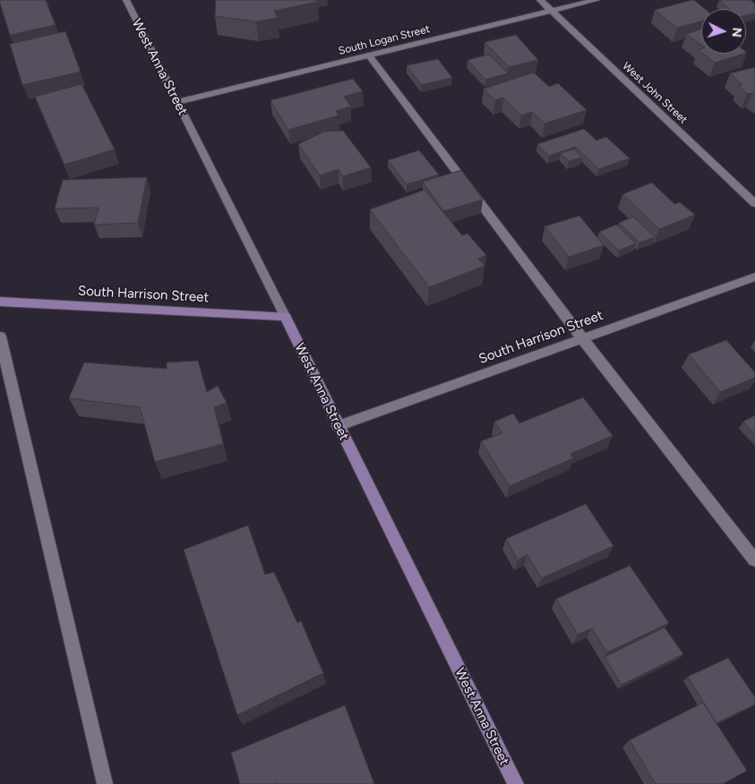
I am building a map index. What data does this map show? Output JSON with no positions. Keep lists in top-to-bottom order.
{
  "streets": {
    "main road": ["West Anna Street", "South Harrison Street"],
    "street": ["South Logan Street", "West John Street"]
  },
  "crossings": [
    ["South Logan Street", "West Anna Street"],
    ["South Logan Street", "West John Street"],
    ["West Anna Street", "South Harrison Street"]
  ],
  "north": "right"
}
